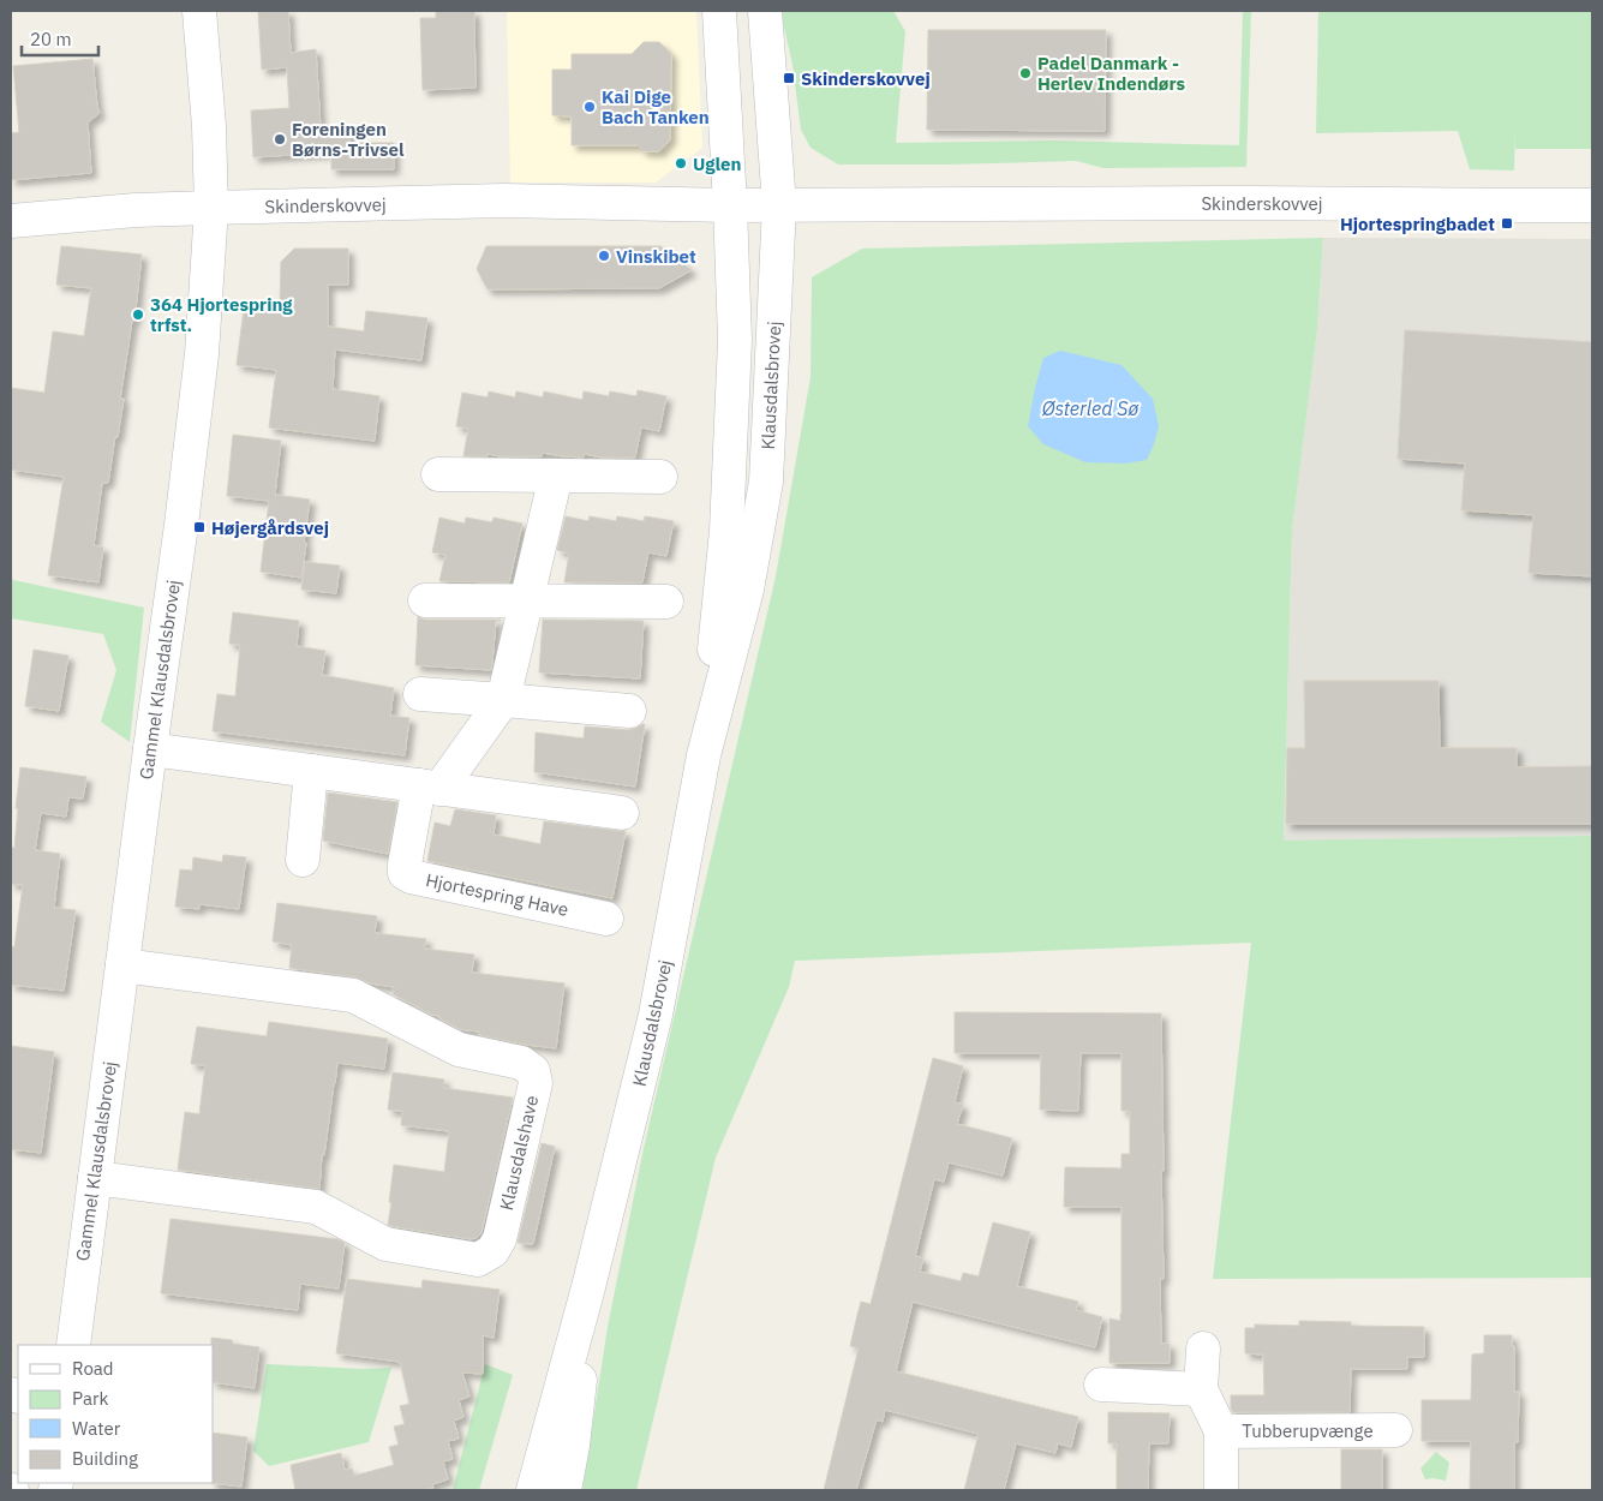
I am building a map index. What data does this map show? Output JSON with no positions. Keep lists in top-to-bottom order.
{
  "streets": {
    "street": [
      "Skinderskovvej",
      "Klausdalsbrovej",
      "Gammel Klausdalsbrovej",
      "Hjortespring Have",
      "Klausdalshave",
      "Tubberupvænge"
    ]
  },
  "crossings": [
    ["Skinderskovvej", "Klausdalsbrovej"],
    ["Skinderskovvej", "Gammel Klausdalsbrovej"],
    ["Gammel Klausdalsbrovej", "Klausdalshave"]
  ],
  "water": ["Østerled Sø"],
  "places": {
    "other": [
      "Padel Danmark - Herlev Indendørs",
      "Kai Dige Bach Tanken",
      "Foreningen Børns-Trivsel",
      "Uglen",
      "Vinskibet",
      "364 Hjortespring trfst."
    ],
    "transit": ["Skinderskovvej", "Hjortespringbadet", "Højergårdsvej"]
  },
  "legend": [
    "Road",
    "Park",
    "Water",
    "Building"
  ],
  "scale_bar": "20 m"
}
